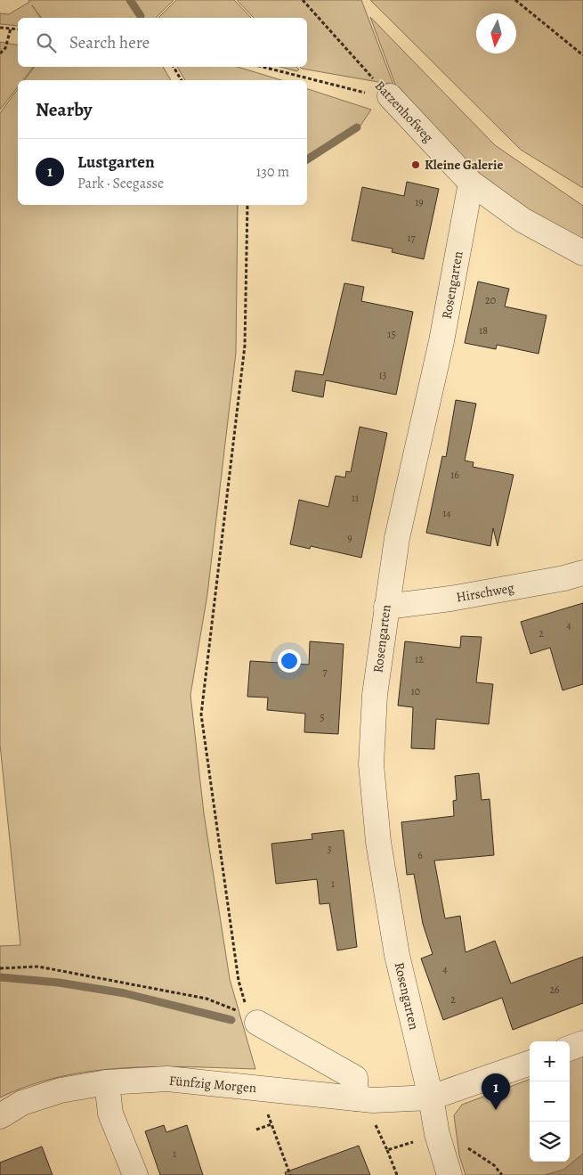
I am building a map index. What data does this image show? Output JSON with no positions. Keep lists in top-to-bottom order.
{
  "streets": {
    "street": [
      "Batzenhofweg",
      "Rosengarten",
      "Hirschweg",
      "Fünfzig Morgen"
    ]
  },
  "crossings": [
    ["Batzenhofweg", "Rosengarten"],
    ["Rosengarten", "Hirschweg"],
    ["Rosengarten", "Fünfzig Morgen"]
  ],
  "places": ["Kleine Galerie"],
  "house_numbers": [
    "19",
    "17",
    "20",
    "18",
    "15",
    "13",
    "16",
    "11",
    "14",
    "9",
    "4",
    "2",
    "12",
    "7",
    "10",
    "5",
    "3",
    "6",
    "1",
    "4",
    "26",
    "2",
    "1"
  ],
  "north": "bottom",
  "page": {
    "search": "Search here",
    "heading": "Nearby",
    "list": [
      {
        "mark": "1",
        "name": "Lustgarten",
        "note": "Park · Seegasse",
        "value": "130 m"
      }
    ],
    "map_buttons": ["+", "−"],
    "pins": "1"
  }
}
